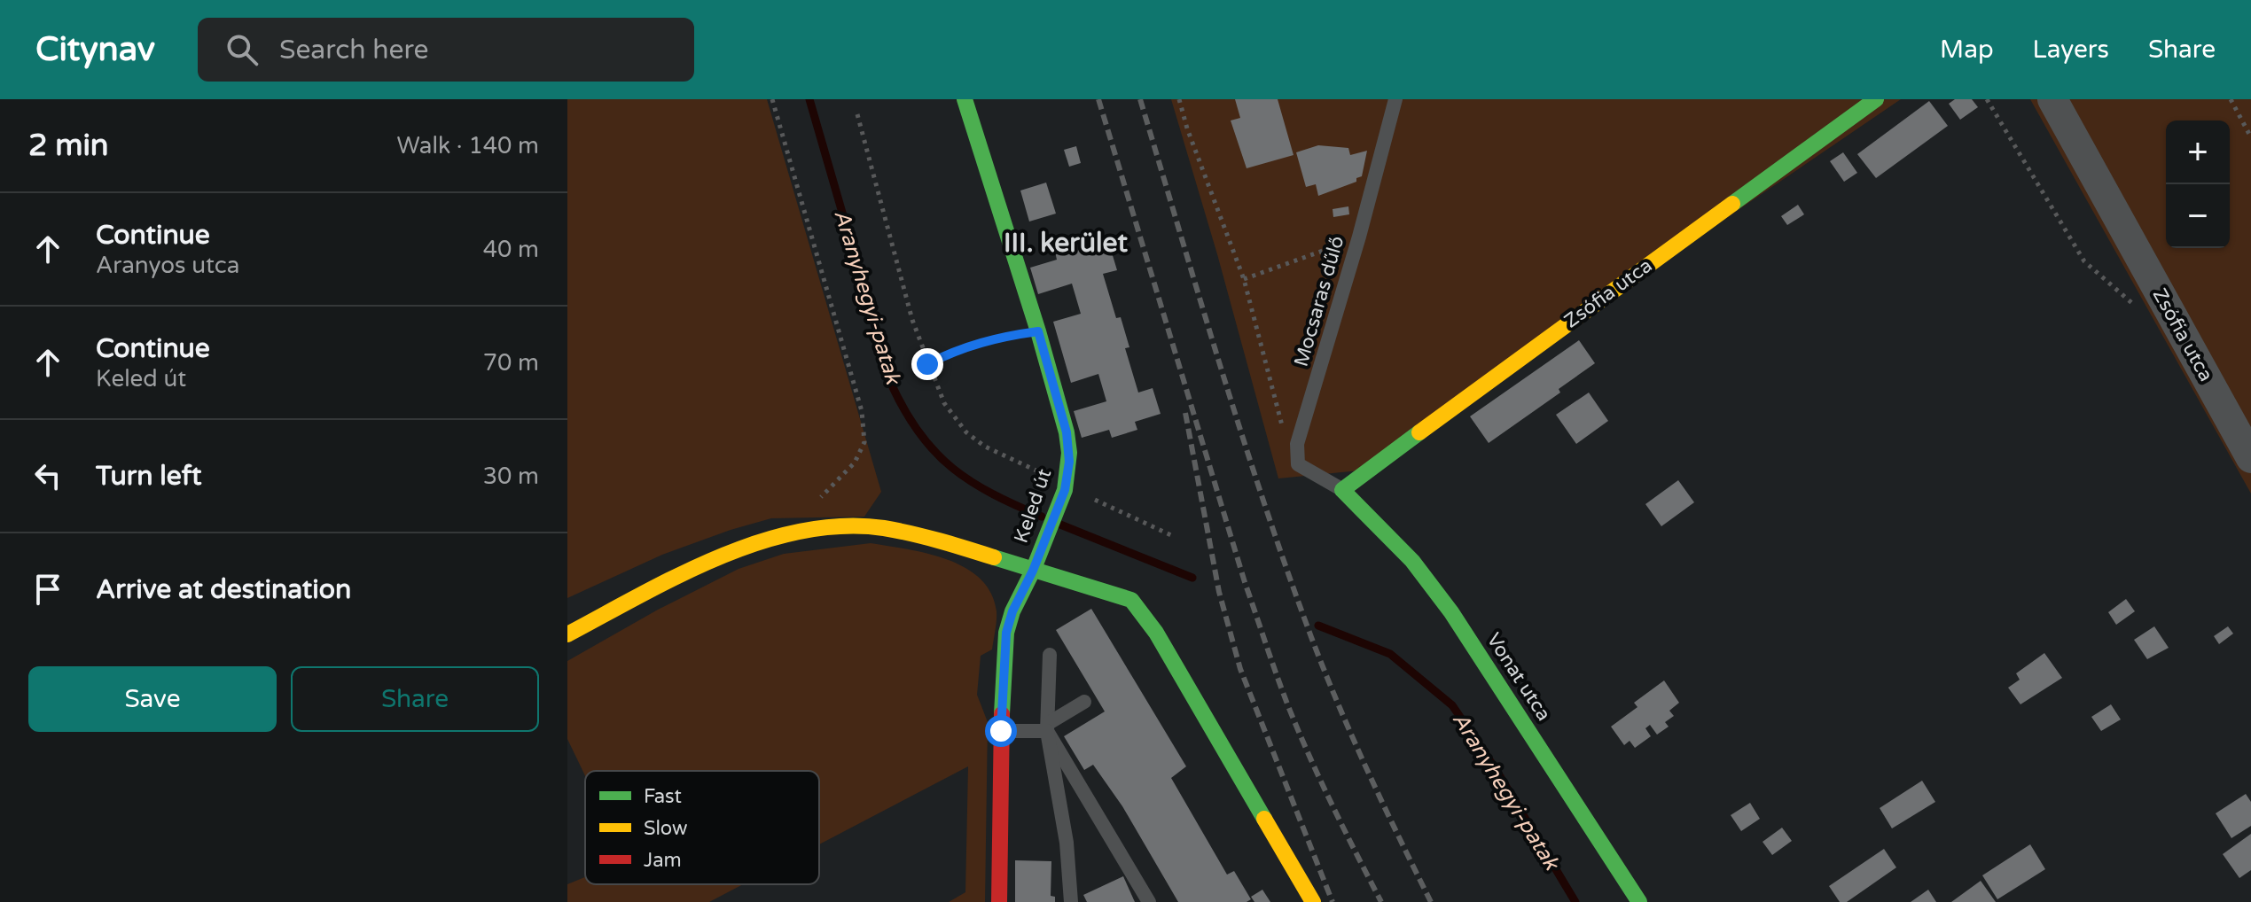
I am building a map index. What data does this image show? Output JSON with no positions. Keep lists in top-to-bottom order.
{
  "streets": {
    "street": ["Zsófia utca", "Keled út", "Vonat utca"],
    "lane": ["Mocsaras dűlő"]
  },
  "crossings": [
    ["Zsófia utca", "Vonat utca"]
  ],
  "districts": ["III. kerület"],
  "water": ["Aranyhegyi-patak"],
  "legend": ["Fast", "Slow", "Jam"],
  "page": {
    "header": "Citynav",
    "search": "Search here",
    "nav": ["Map", "Layers", "Share"],
    "heading": ["2 min", "Walk · 140 m"],
    "map_buttons": ["+", "−"],
    "list": [
      ["Continue", "Aranyos utca", "40 m"],
      ["Continue", "Keled út", "70 m"],
      ["Turn left", "30 m"],
      "Arrive at destination"
    ],
    "buttons": ["Save", "Share"]
  }
}
